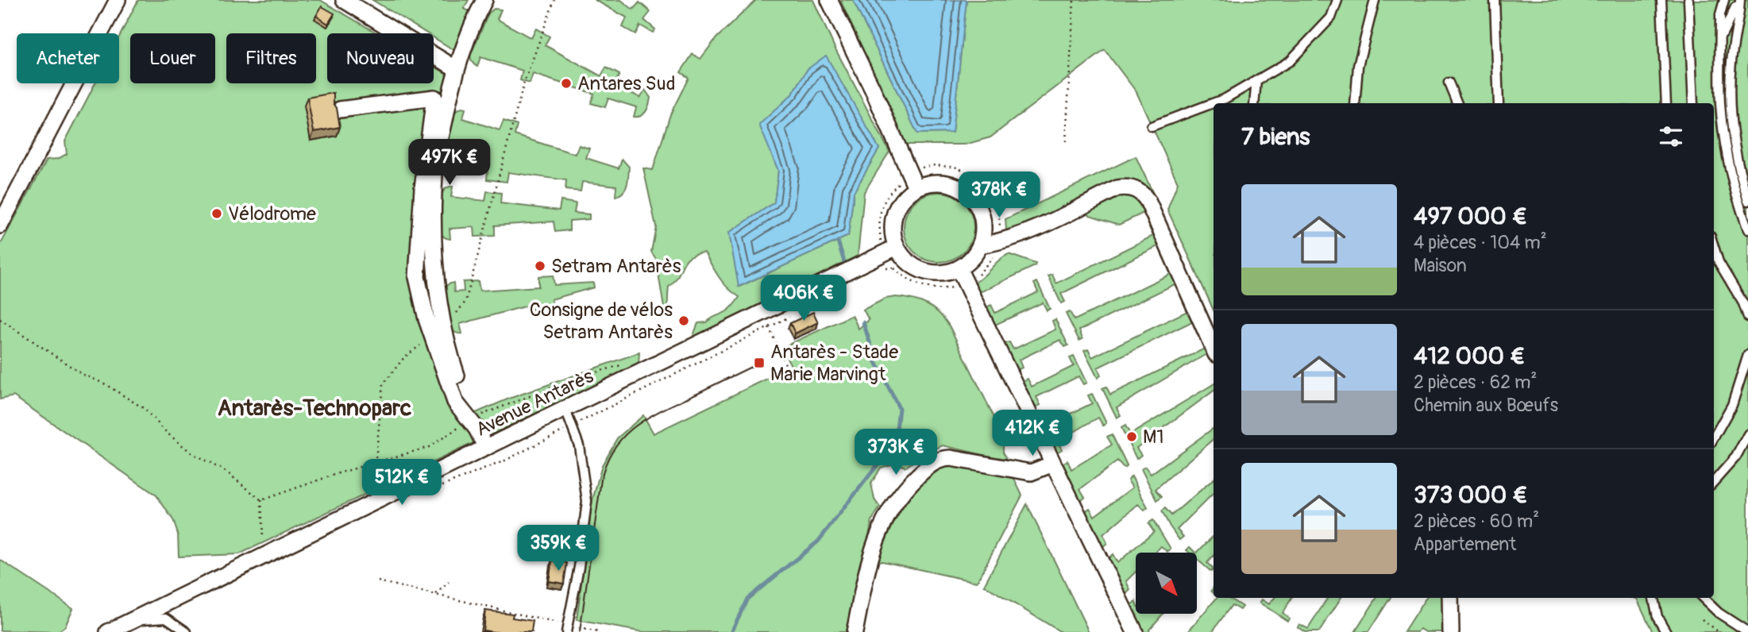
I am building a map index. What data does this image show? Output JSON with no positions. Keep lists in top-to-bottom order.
{
  "streets": {
    "street": ["Avenue Antarès"]
  },
  "districts": ["Antarès-Technoparc"],
  "places": {
    "other": [
      "Antares Sud",
      "Vélodrome",
      "Setram Antarès",
      "Consigne de vélos Setram Antarès",
      "M1"
    ],
    "transit": ["Antarès - Stade Marie Marvingt"]
  },
  "north": "bottom right",
  "page": {
    "chip": [
      "Acheter",
      "Louer",
      "Filtres",
      "Nouveau"
    ],
    "heading": "7 biens",
    "price": [
      "497K €",
      "378K €",
      "406K €",
      "412K €",
      "373K €",
      "512K €",
      "359K €"
    ],
    "list": [
      {
        "name": "497 000 €",
        "note": "4 pièces · 104 m² · Maison"
      },
      {
        "name": "412 000 €",
        "note": "2 pièces · 62 m² · Chemin aux Bœufs"
      },
      {
        "name": "373 000 €",
        "note": "2 pièces · 60 m² · Appartement"
      }
    ]
  }
}
